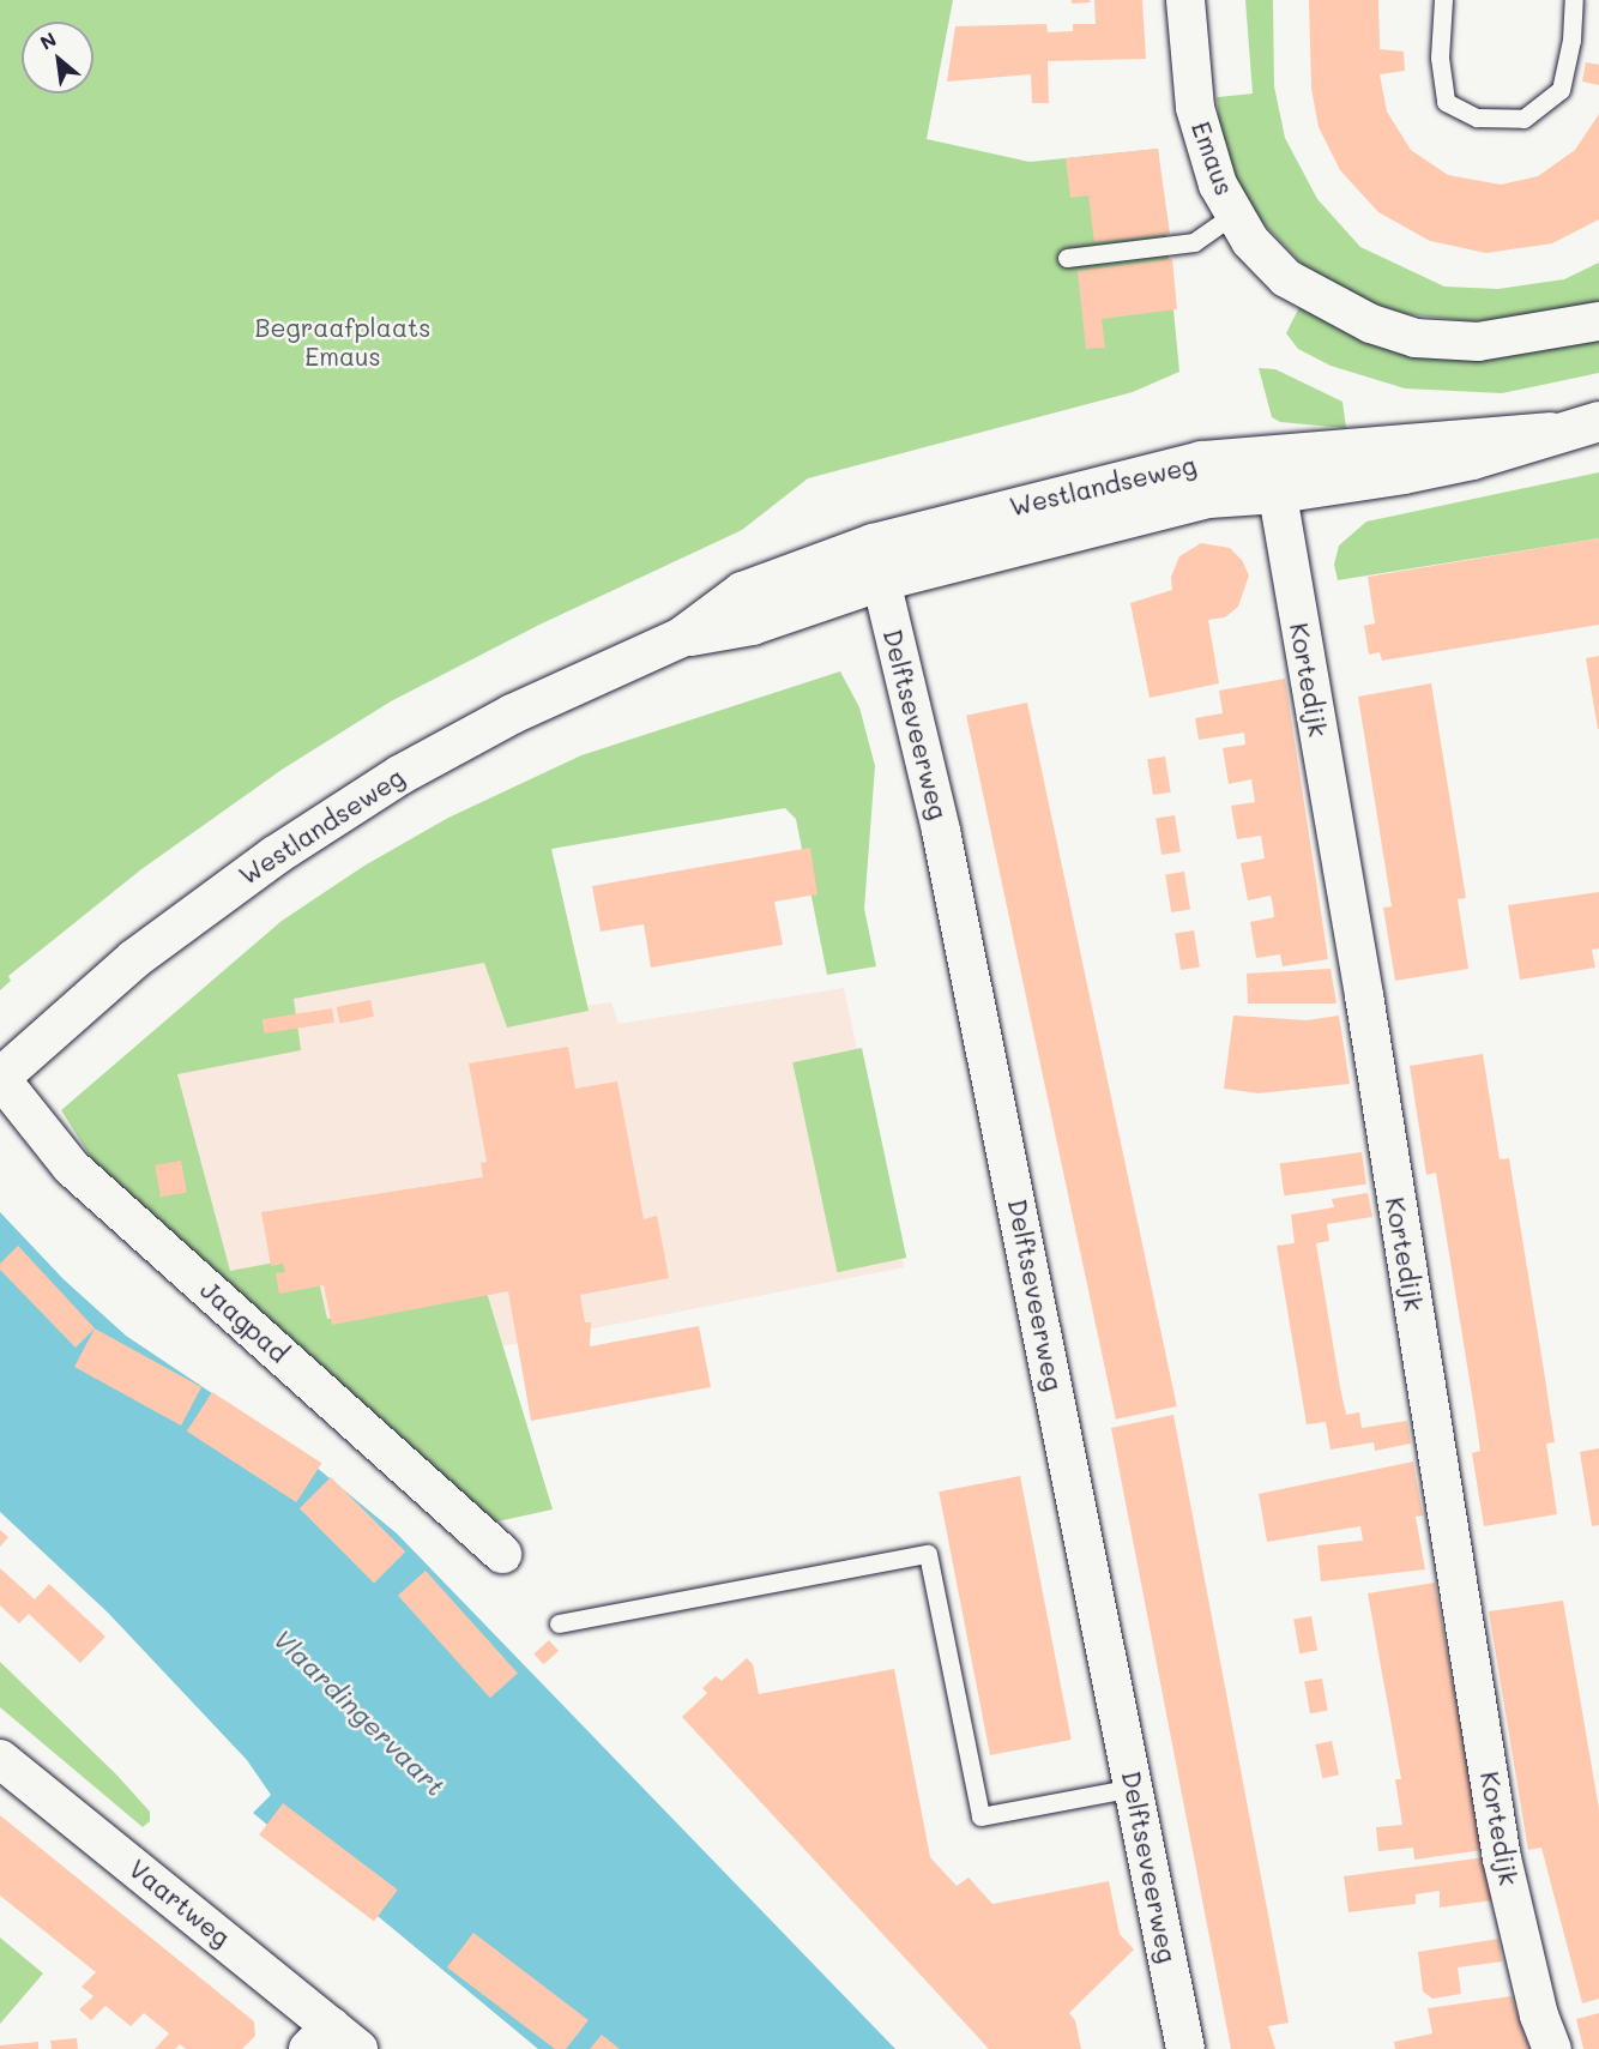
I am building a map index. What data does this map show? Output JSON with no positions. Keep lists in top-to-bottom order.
{
  "streets": {
    "main road": ["Westlandseweg"],
    "street": [
      "Emaus",
      "Kortedijk",
      "Delftseveerweg",
      "Jaagpad",
      "Vaartweg"
    ]
  },
  "crossings": [
    ["Westlandseweg", "Kortedijk"],
    ["Westlandseweg", "Delftseveerweg"],
    ["Westlandseweg", "Jaagpad"]
  ],
  "water": ["Vlaardingervaart"],
  "parks": ["Begraafplaats Emaus"],
  "north": "top left"
}
